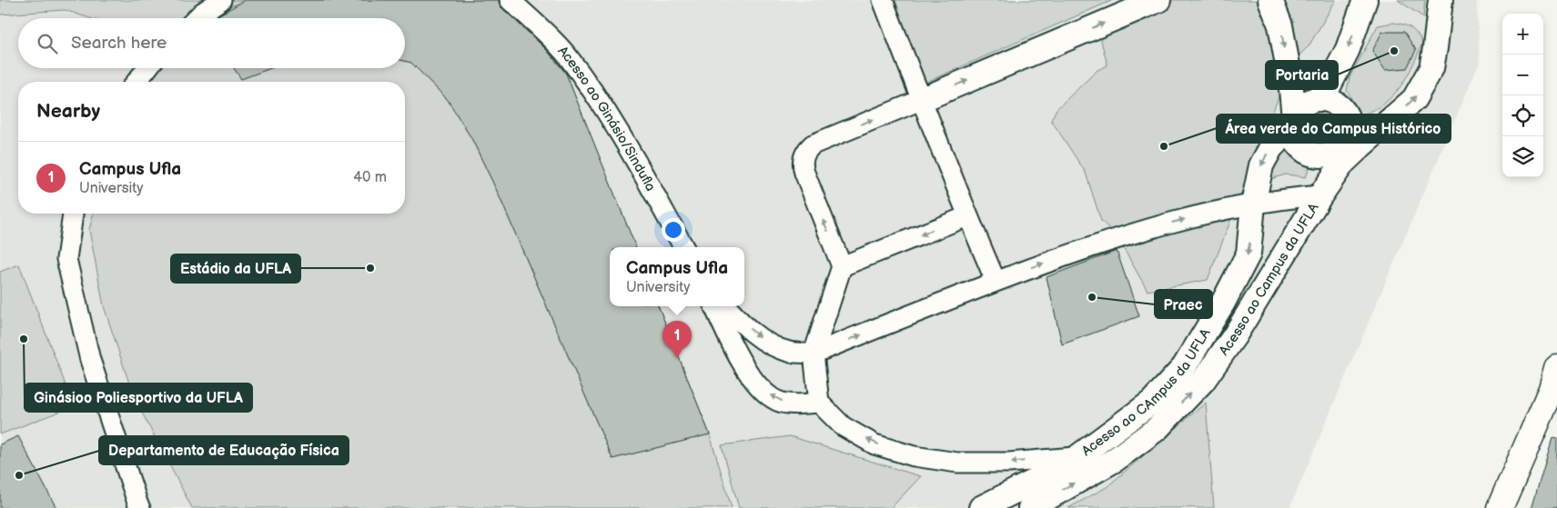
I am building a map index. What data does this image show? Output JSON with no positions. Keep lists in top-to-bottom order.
{
  "streets": {
    "street": ["Acesso ao Ginásio/Sindufla", "Acesso ao Campus da UFLA", "Acesso ao CAmpus da UFLA"]
  },
  "crossings": [
    ["Acesso ao Campus da UFLA", "Acesso ao CAmpus da UFLA"]
  ],
  "one_way": ["Acesso ao Campus da UFLA", "Acesso ao CAmpus da UFLA"],
  "places": [
    "Portaria",
    "Área verde do Campus Histórico",
    "Estádio da UFLA",
    "Praec",
    "Ginásioo Poliesportivo da UFLA",
    "Departamento de Educação Física"
  ],
  "page": {
    "map_buttons": ["+", "−"],
    "search": "Search here",
    "heading": "Nearby",
    "list": [
      {
        "mark": "1",
        "name": "Campus Ufla",
        "note": "University",
        "value": "40 m"
      }
    ],
    "popup": ["Campus Ufla", "University"],
    "pins": "1"
  }
}
